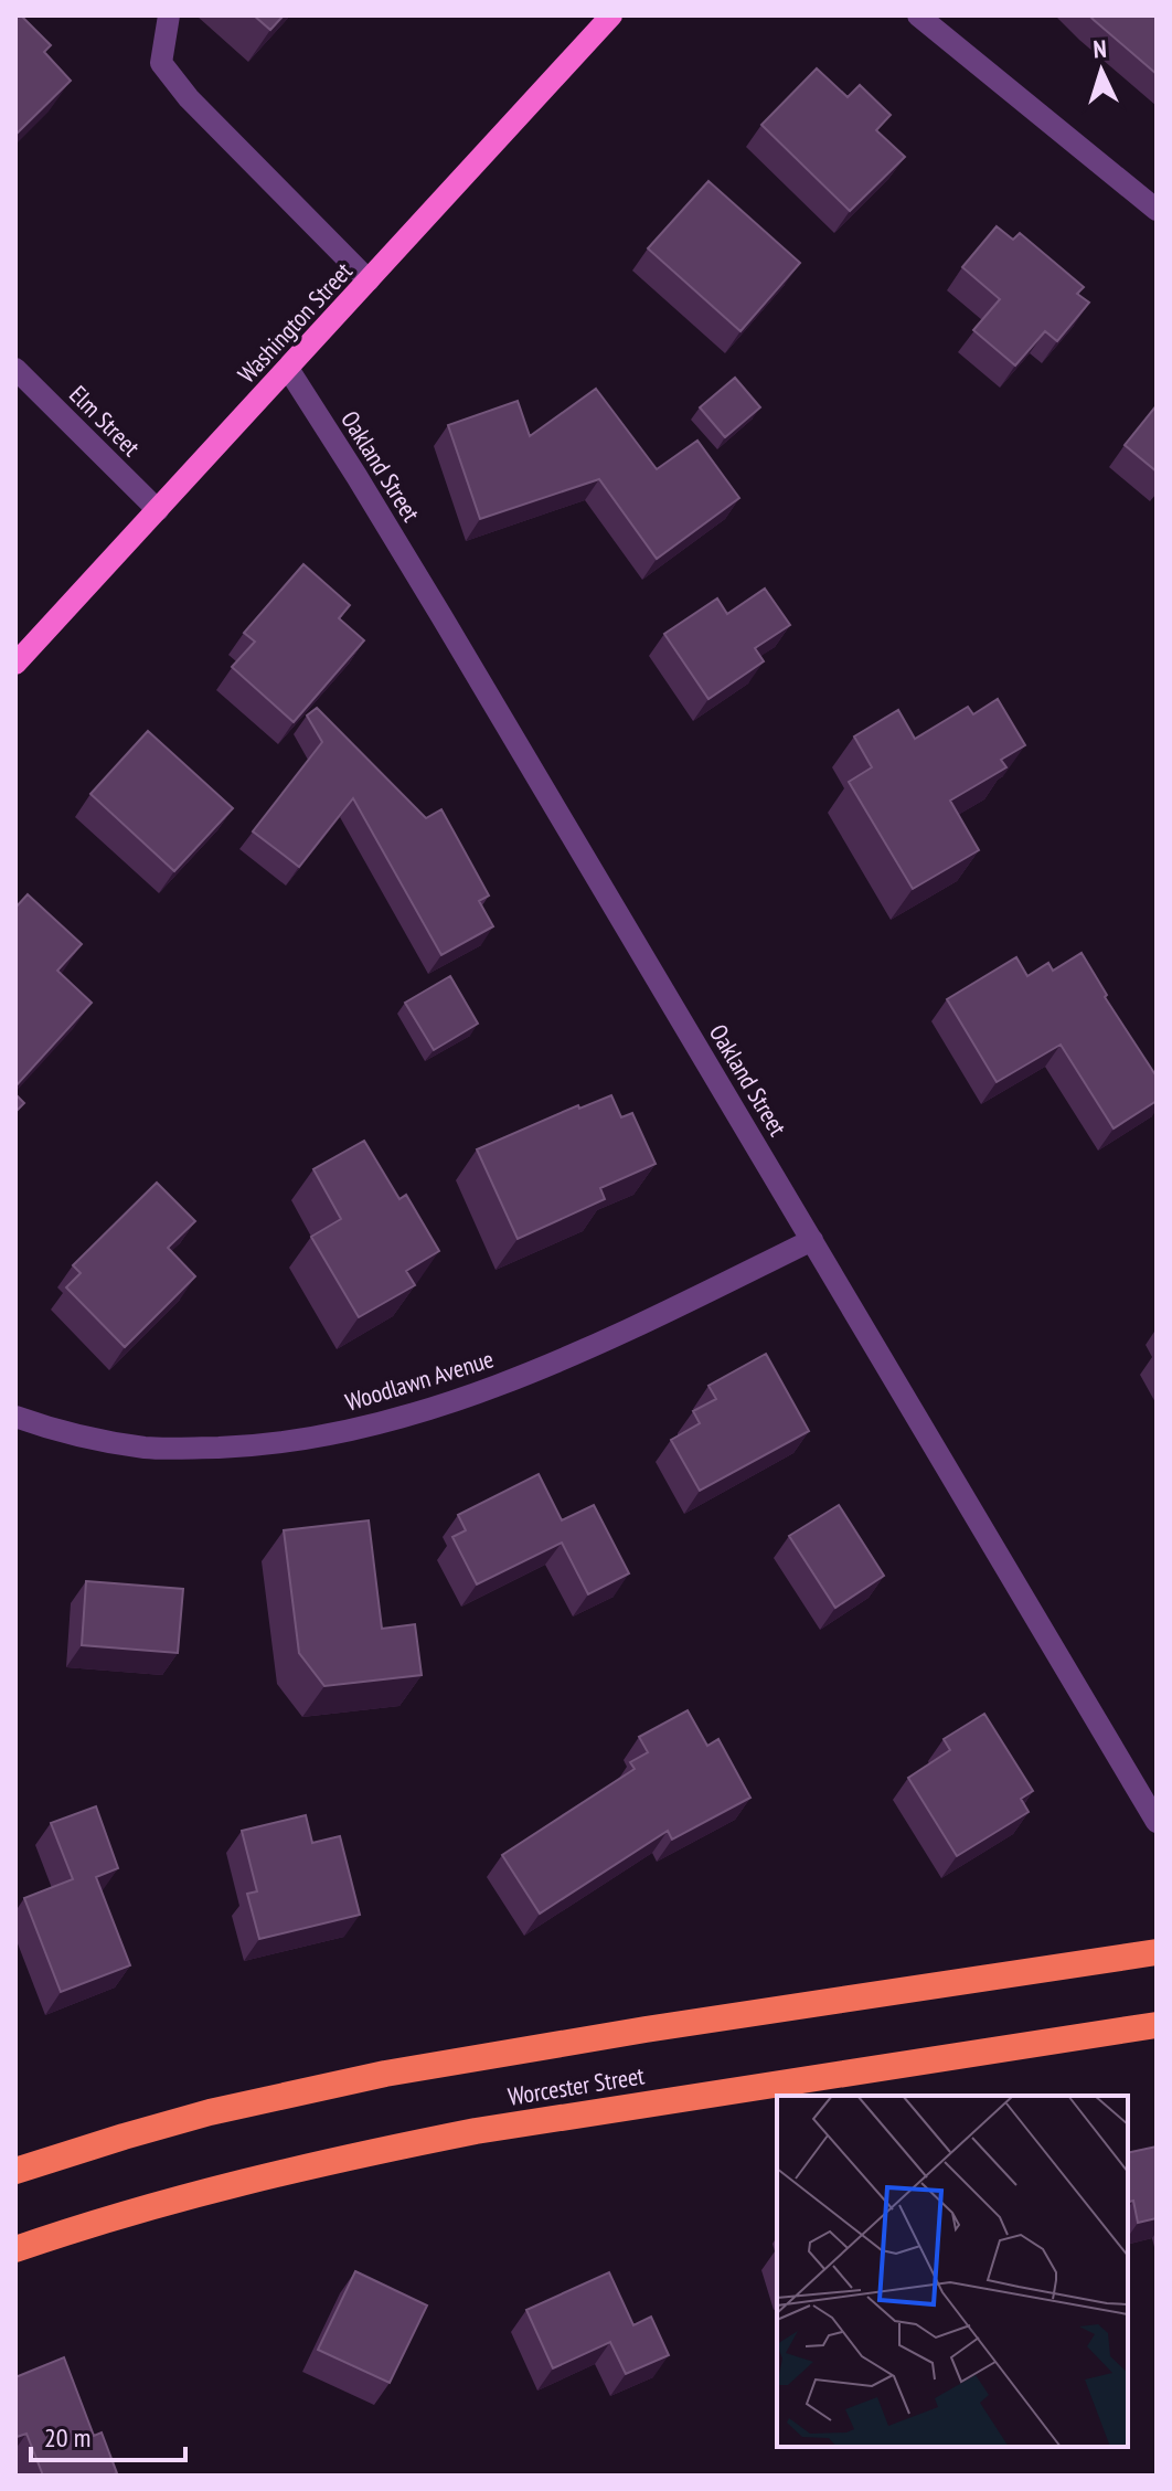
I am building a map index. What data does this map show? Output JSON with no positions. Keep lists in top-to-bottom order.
{
  "streets": {
    "highway": ["Worcester Street"],
    "main road": ["Washington Street"],
    "street": ["Elm Street", "Oakland Street", "Woodlawn Avenue"]
  },
  "crossings": [
    ["Washington Street", "Elm Street"],
    ["Washington Street", "Oakland Street"],
    ["Oakland Street", "Woodlawn Avenue"]
  ],
  "scale_bar": "20 m",
  "north": "top"
}
